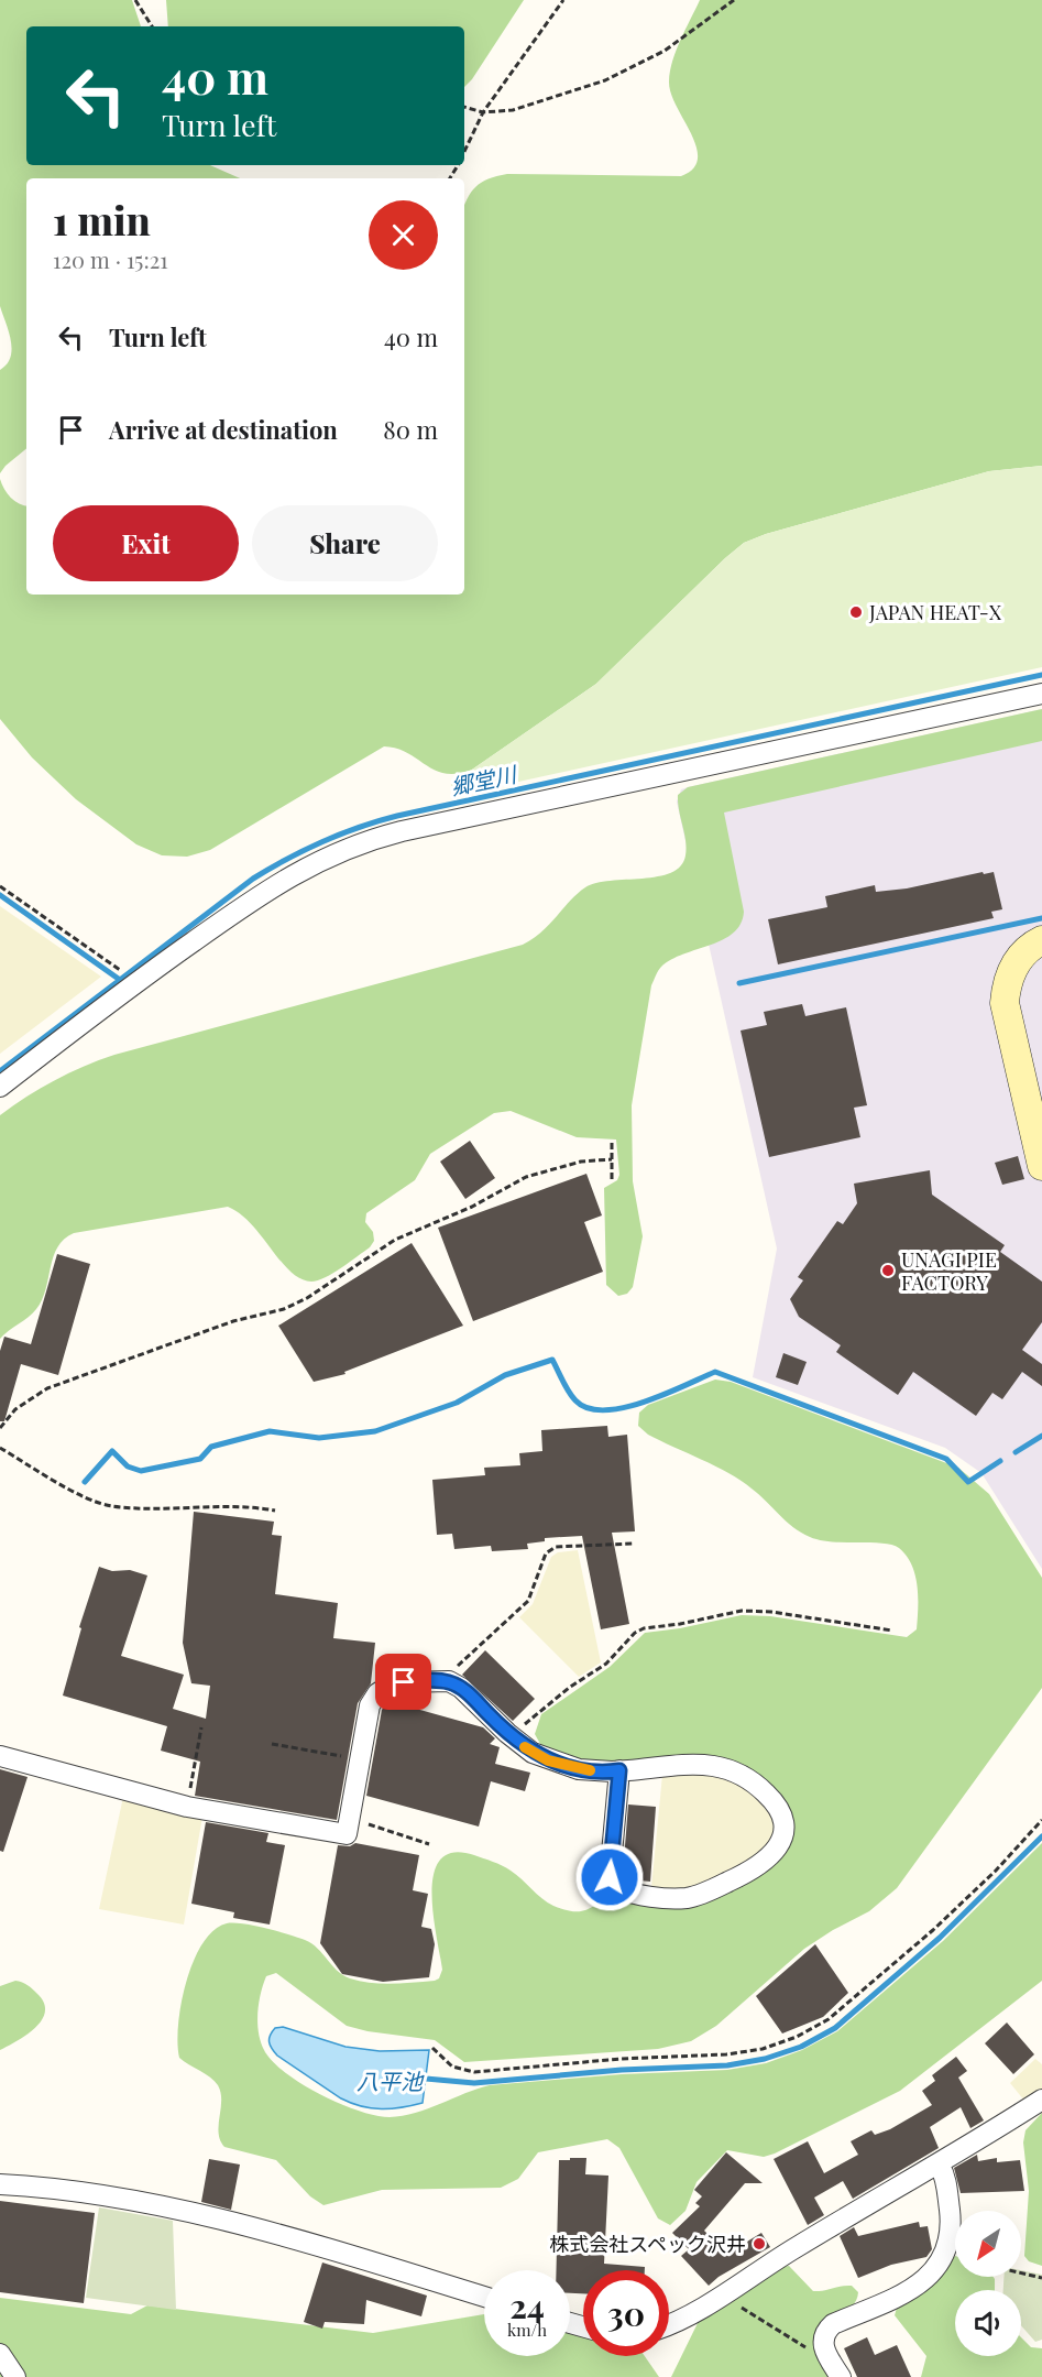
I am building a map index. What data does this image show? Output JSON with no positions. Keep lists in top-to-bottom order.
{
  "water": ["郷堂川", "八平池"],
  "places": ["JAPAN HEAT-X", "UNAGI PIE FACTORY", "株式会社スペック沢井"],
  "north": "bottom left",
  "page": {
    "turn": ["40 m", "Turn left"],
    "heading": ["1 min", "120 m · 15:21"],
    "list": [
      {
        "name": "Turn left",
        "value": "40 m"
      },
      {
        "name": "Arrive at destination",
        "value": "80 m"
      }
    ],
    "buttons": ["Exit", "Share"],
    "speed": "24 km/h",
    "limit": "30"
  }
}
